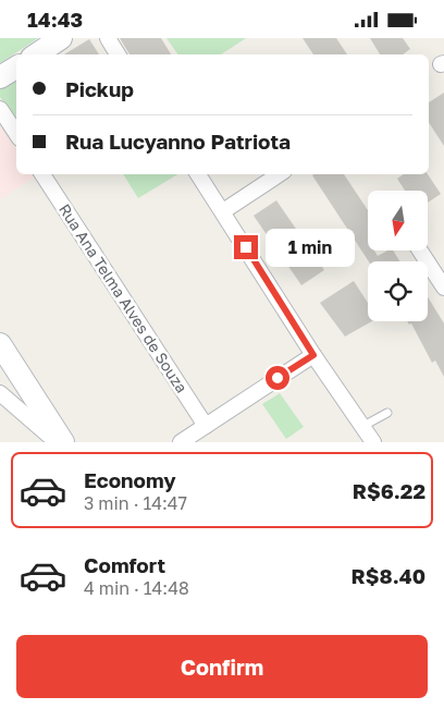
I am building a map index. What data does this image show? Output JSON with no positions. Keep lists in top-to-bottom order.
{
  "streets": {
    "street": ["Rua Ana Telma Alves de Souza"]
  },
  "north": "bottom",
  "page": {
    "status": "14:43",
    "banner": ["Pickup", "Rua Lucyanno Patriota"],
    "bubble": "1 min",
    "list": [
      {
        "name": "Economy",
        "note": "3 min · 14:47",
        "value": "R$6.22"
      },
      {
        "name": "Comfort",
        "note": "4 min · 14:48",
        "value": "R$8.40"
      }
    ],
    "buttons": "Confirm"
  }
}
